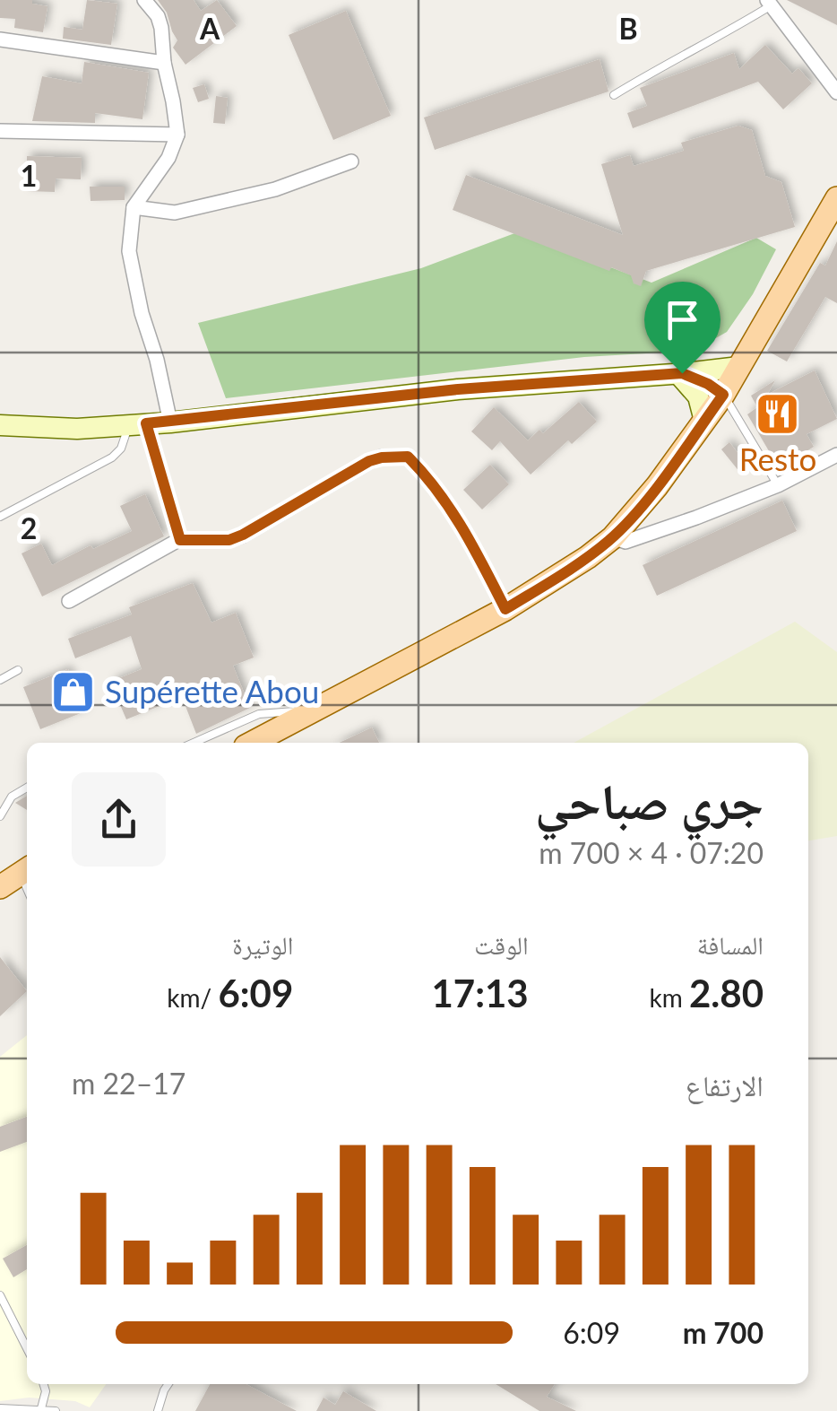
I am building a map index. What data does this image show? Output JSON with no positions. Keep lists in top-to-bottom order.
{
  "places": {
    "restaurant": ["Resto"],
    "shop": ["Supérette Abou"]
  },
  "page": {
    "heading": ["جري صباحي", "07:20 · 4 × 700 m"],
    "stats": [
      ["المسافة", "2.80 km"],
      ["الوقت", "17:13"],
      ["الوتيرة", "6:09 /km"]
    ],
    "chart": ["الارتفاع", "17–22 m"],
    "list": [
      {
        "name": "700 m",
        "note": "6:09"
      }
    ]
  },
  "grid": {
    "columns": ["A", "B"],
    "rows": ["1", "2"]
  }
}
